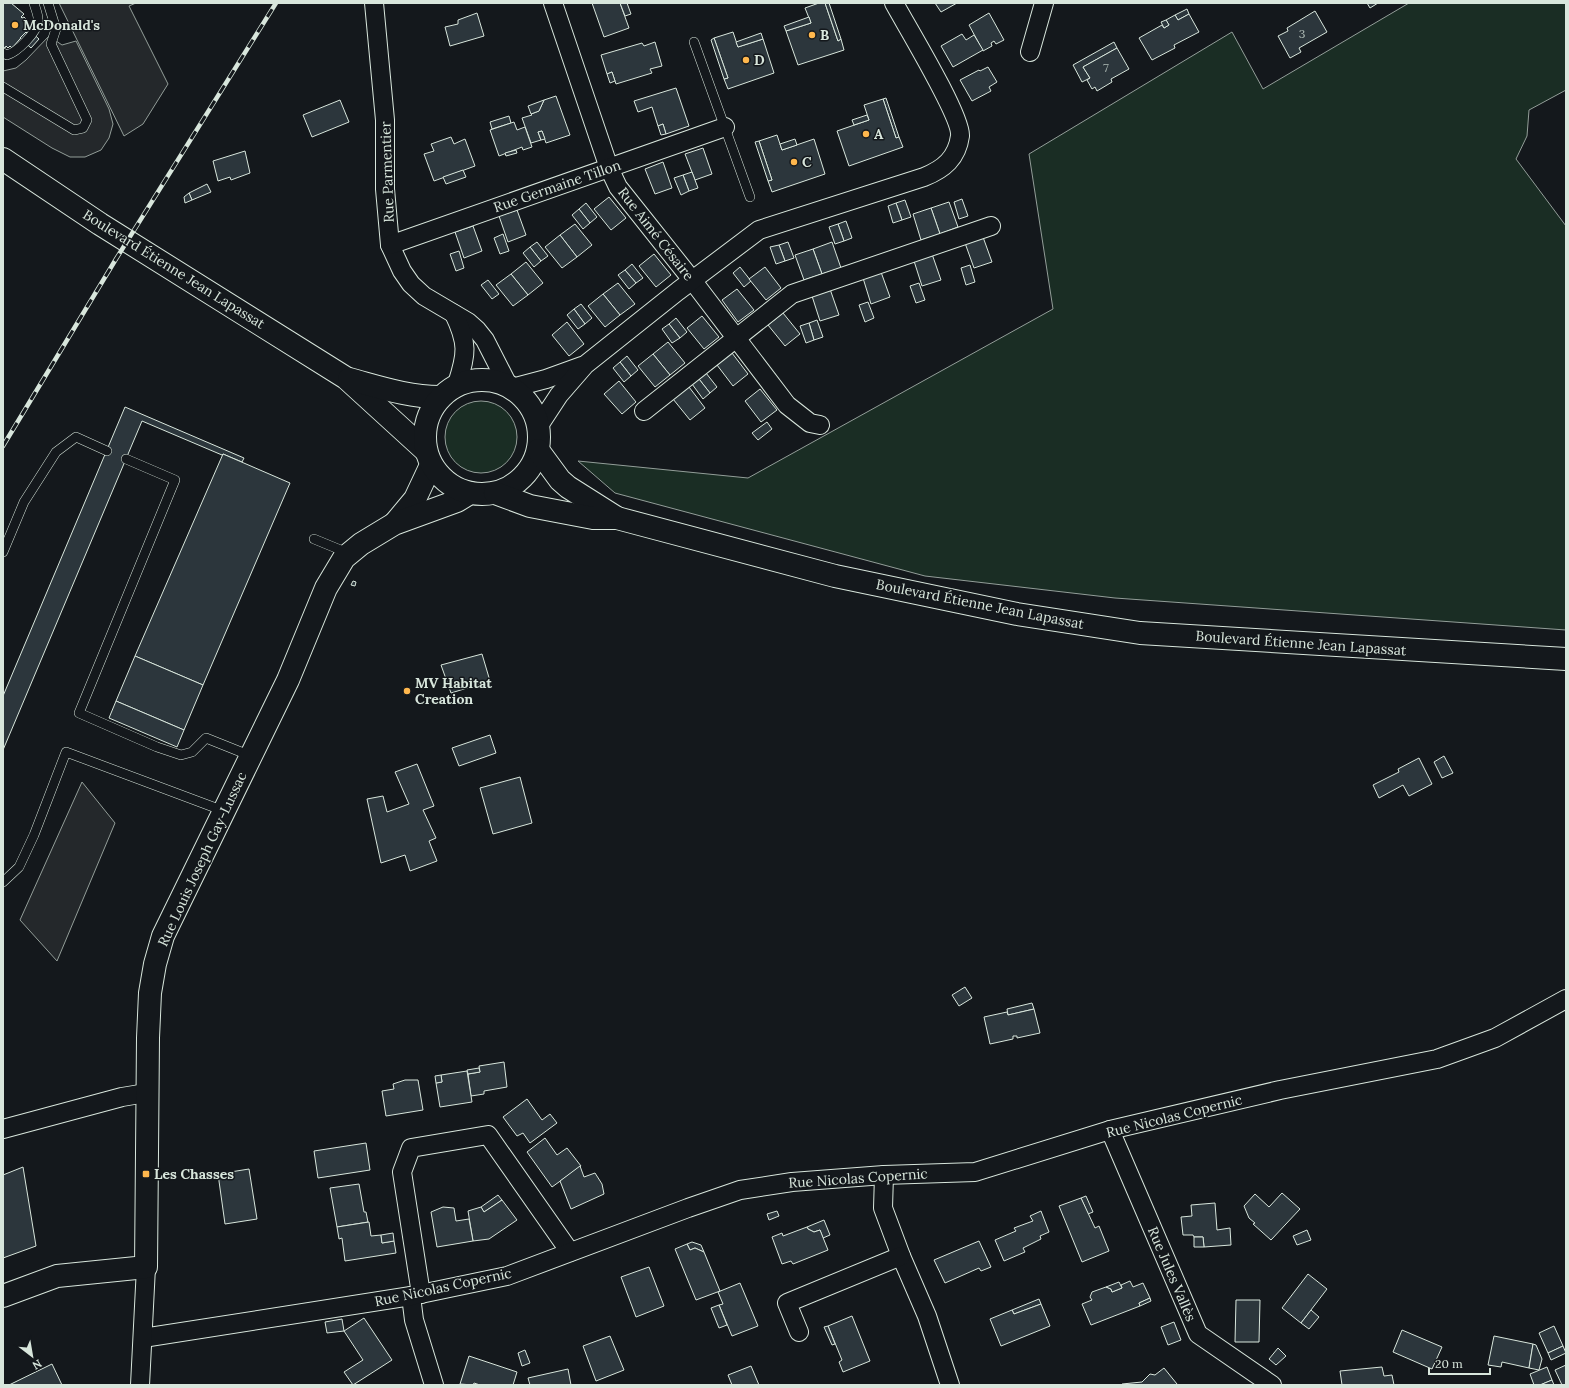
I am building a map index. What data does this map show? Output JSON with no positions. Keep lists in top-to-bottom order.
{
  "streets": {
    "main road": ["Boulevard Étienne Jean Lapassat", "Rue Louis Joseph Gay-Lussac"],
    "street": [
      "Rue Parmentier",
      "Rue Germaine Tillon",
      "Rue Aimé Césaire",
      "Rue Nicolas Copernic",
      "Rue Jules Vallès"
    ]
  },
  "crossings": [
    ["Rue Parmentier", "Rue Germaine Tillon"],
    ["Rue Parmentier", "Boulevard Étienne Jean Lapassat"],
    ["Rue Parmentier", "Rue Louis Joseph Gay-Lussac"],
    ["Rue Germaine Tillon", "Rue Aimé Césaire"],
    ["Boulevard Étienne Jean Lapassat", "Rue Louis Joseph Gay-Lussac"],
    ["Rue Louis Joseph Gay-Lussac", "Rue Nicolas Copernic"],
    ["Rue Nicolas Copernic", "Rue Jules Vallès"]
  ],
  "places": {
    "other": [
      "McDonald's",
      "B",
      "D",
      "A",
      "C",
      "MV Habitat Creation"
    ],
    "transit": ["Les Chasses"]
  },
  "house_numbers": ["3", "7"],
  "scale_bar": "20 m",
  "north": "bottom right"
}
